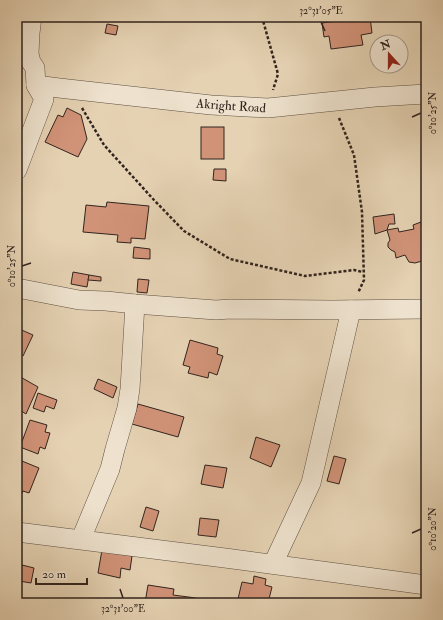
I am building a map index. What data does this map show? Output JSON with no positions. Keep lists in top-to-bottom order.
{
  "streets": {
    "street": ["Akright Road"]
  },
  "scale_bar": "20 m",
  "north": "top",
  "coordinates": [
    "32°31'05\"E",
    "0°10'25\"N",
    "0°10'20\"N",
    "32°31'00\"E"
  ]
}
